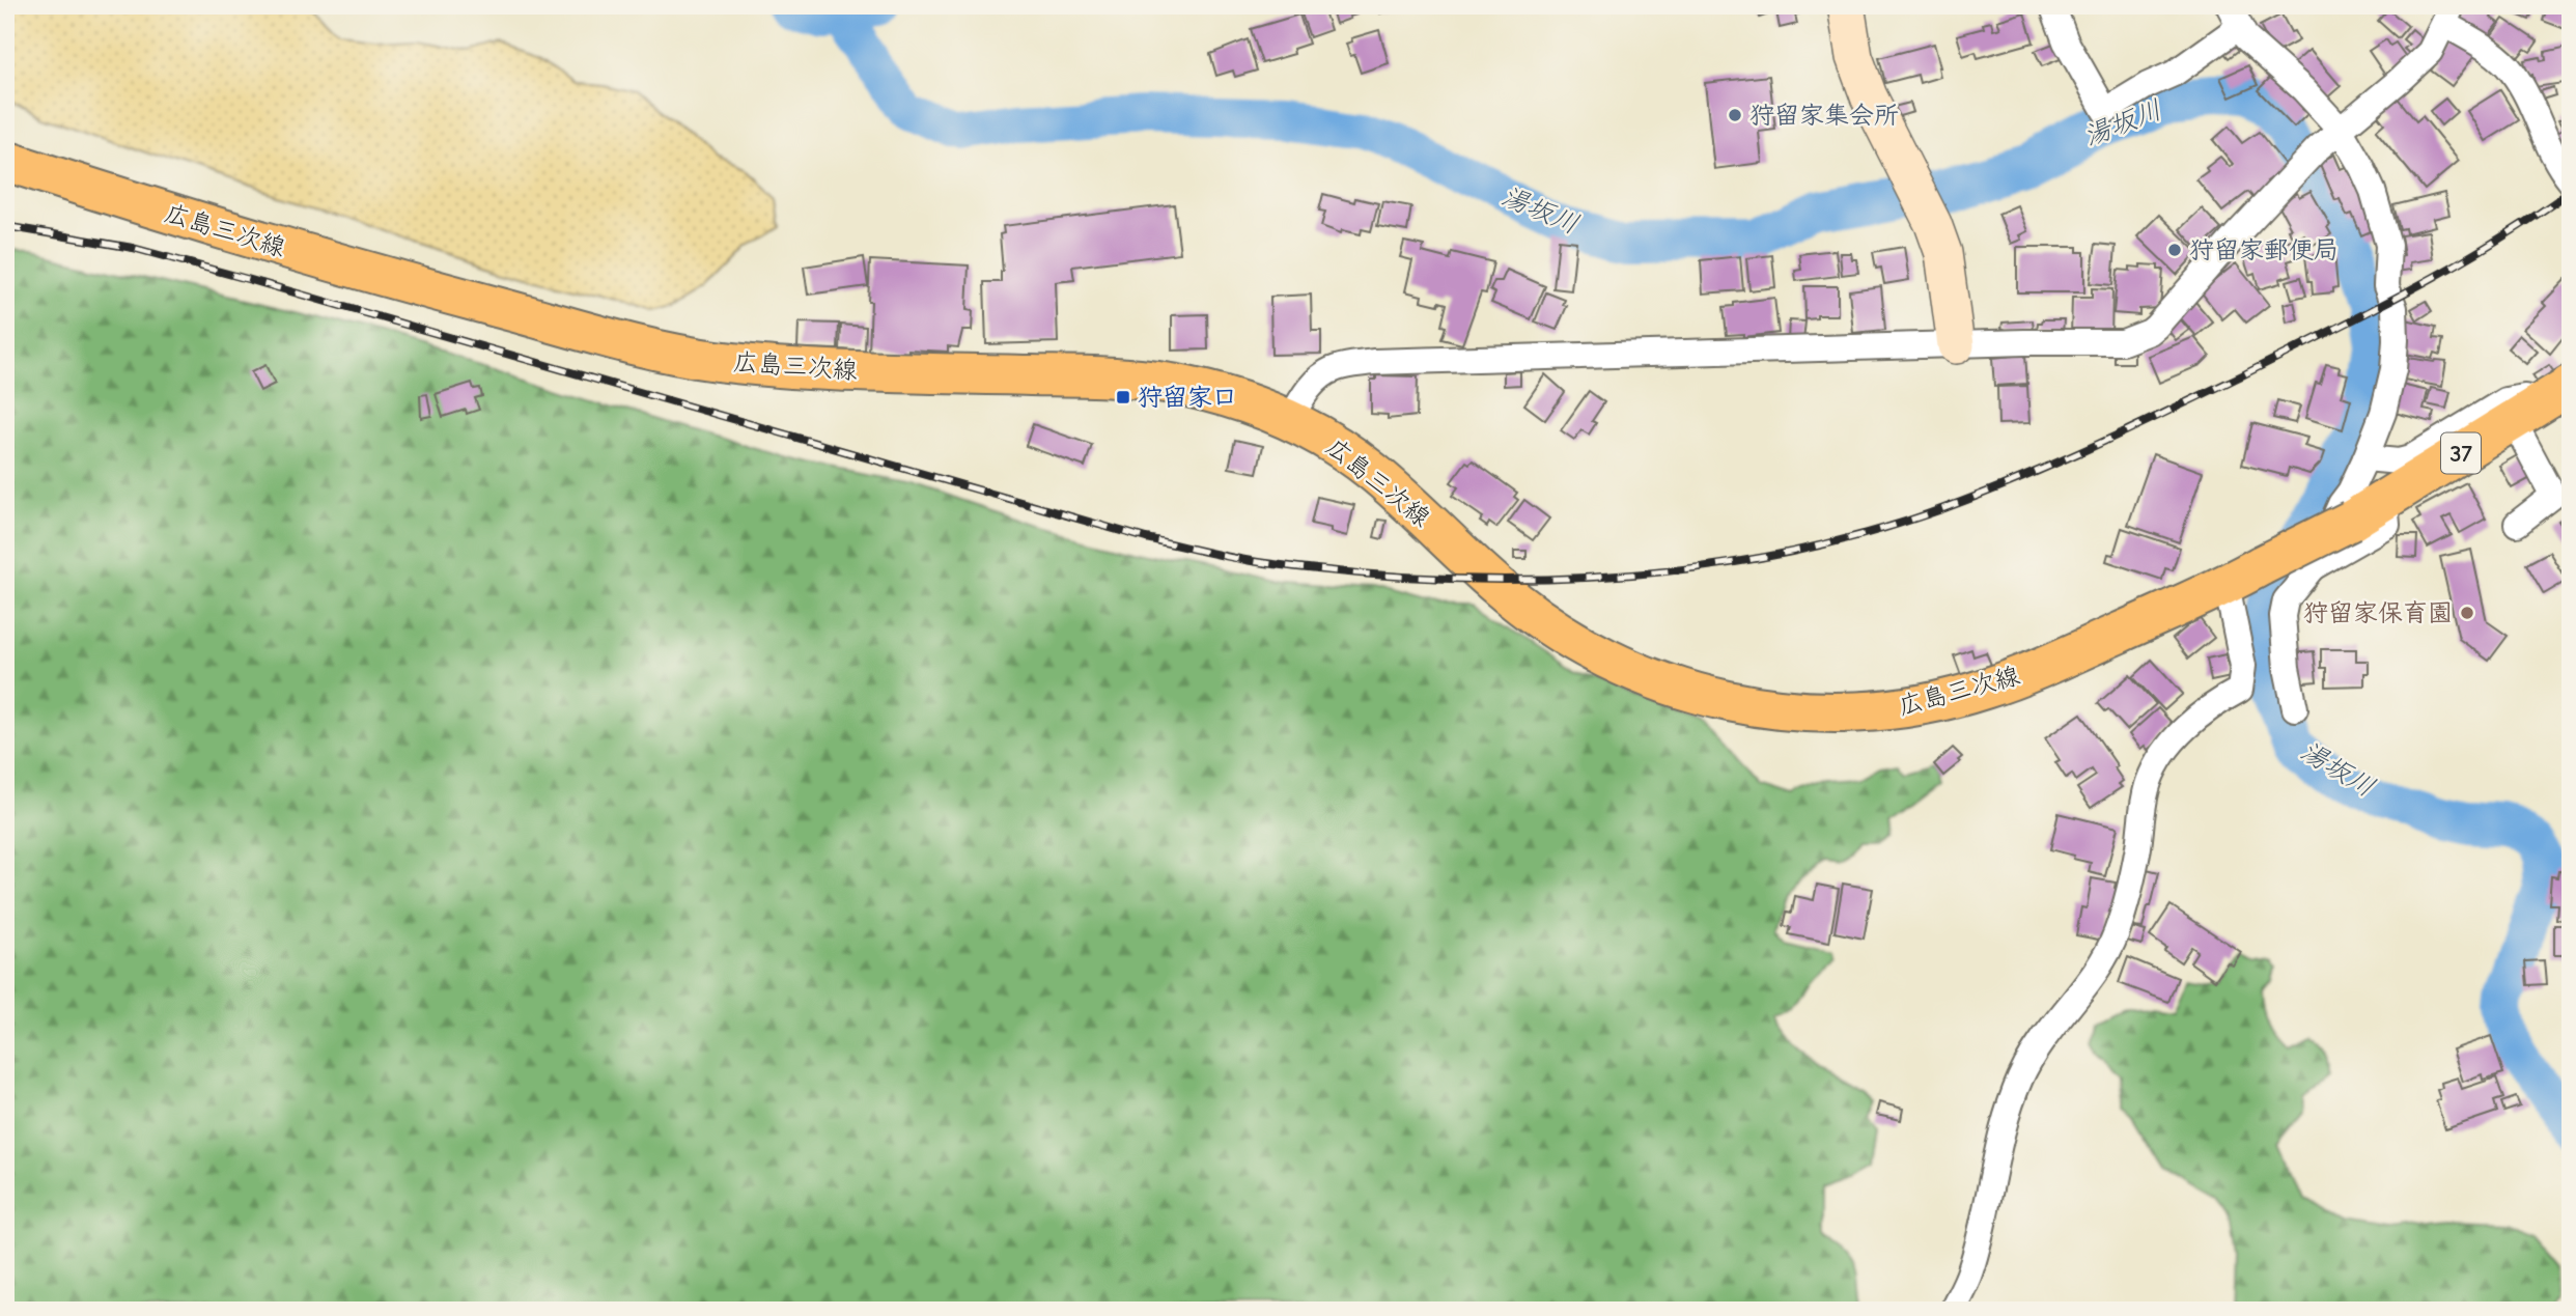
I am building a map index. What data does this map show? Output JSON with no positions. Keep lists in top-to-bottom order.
{
  "streets": {
    "main road": ["広島三次線", "37"]
  },
  "water": ["湯坂川"],
  "places": {
    "other": ["狩留家集会所", "狩留家郵便局", "狩留家保育園"],
    "transit": ["狩留家口"]
  }
}
